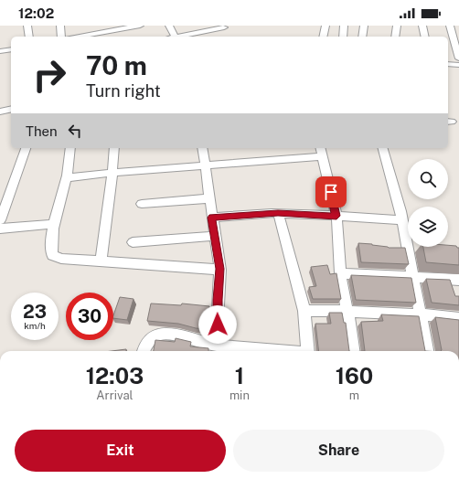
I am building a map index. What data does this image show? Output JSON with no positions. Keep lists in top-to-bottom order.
{
  "page": {
    "status": "12:02",
    "turn": ["70 m", "Turn right"],
    "then": "Then",
    "speed": "23 km/h",
    "limit": "30",
    "eta": [
      "12:03",
      "Arrival",
      "1",
      "min",
      "160",
      "m"
    ],
    "buttons": ["Exit", "Share"]
  }
}
